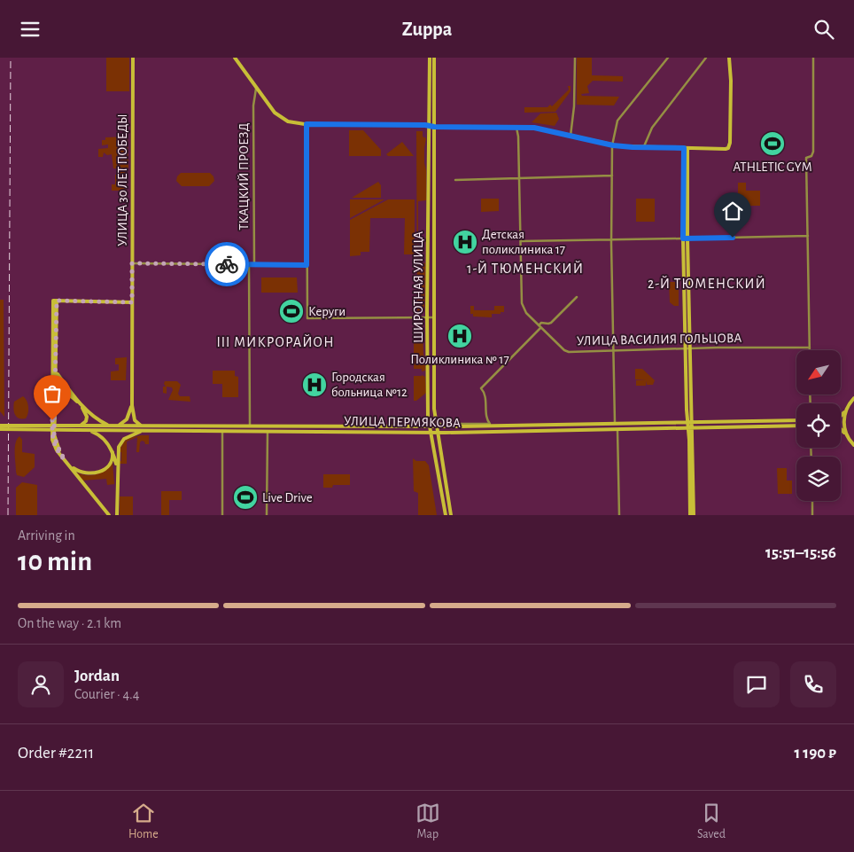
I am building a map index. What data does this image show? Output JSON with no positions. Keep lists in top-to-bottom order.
{
  "streets": {
    "main road": ["УЛИЦА 30 ЛЕТ ПОБЕДЫ", "ШИРОТНАЯ УЛИЦА", "УЛИЦА ПЕРМЯКОВА"],
    "street": ["ТКАЦКИЙ ПРОЕЗД", "УЛИЦА ВАСИЛИЯ ГОЛЬЦОВА"]
  },
  "crossings": [
    ["ШИРОТНАЯ УЛИЦА", "УЛИЦА ПЕРМЯКОВА"]
  ],
  "districts": ["1-Й ТЮМЕНСКИЙ", "2-Й ТЮМЕНСКИЙ", "III МИКРОРАЙОН"],
  "places": {
    "sports": ["ATHLETIC GYM", "Керуги", "Live Drive"],
    "hospital": ["Детская поликлиника 17", "Поликлиника № 17", "Городская больница №12"]
  },
  "north": "bottom left",
  "page": {
    "header": "Zuppa",
    "heading": ["10 min", "Arriving in", "15:51–15:56"],
    "panel": [
      "Jordan",
      "Courier · 4.4",
      "Order #2211",
      "1 190 ₽"
    ],
    "bar": "On the way · 2.1 km",
    "tabs": ["Home", "Map", "Saved"]
  }
}
